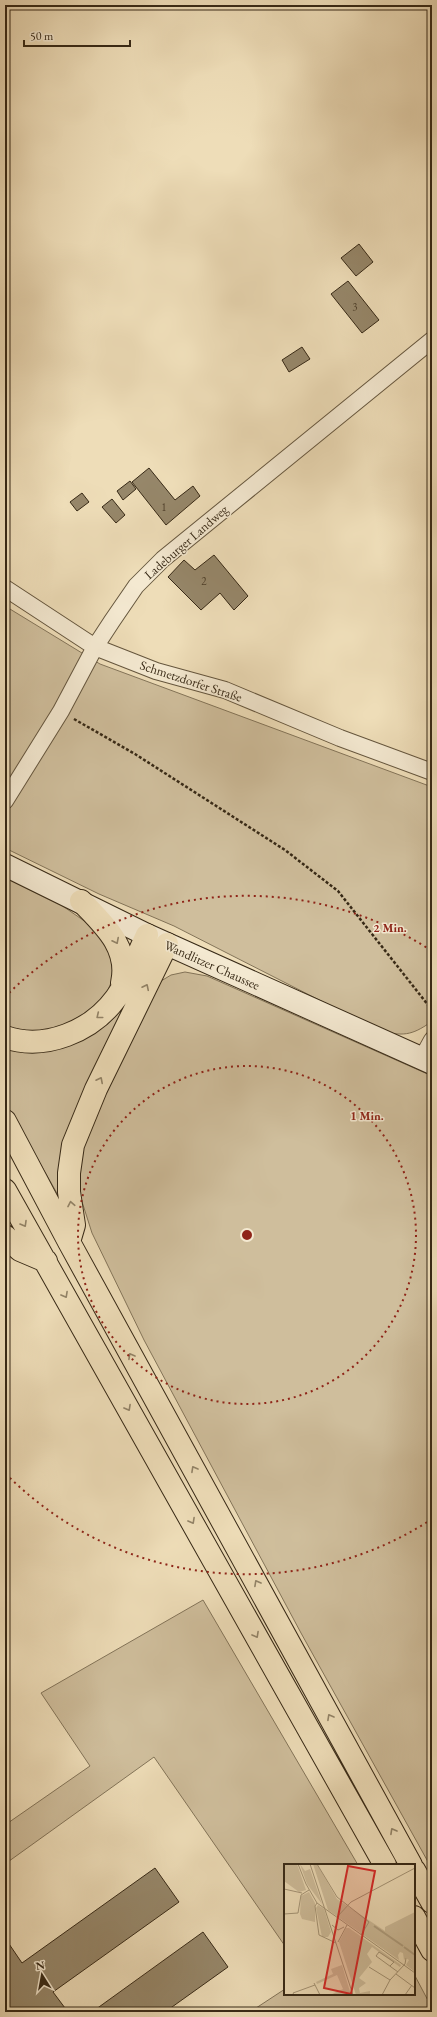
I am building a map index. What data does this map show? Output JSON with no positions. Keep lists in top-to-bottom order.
{
  "streets": {
    "main road": ["Wandlitzer Chaussee"],
    "street": ["Ladeburger Landweg", "Schmetzdorfer Straße"]
  },
  "crossings": [
    ["Ladeburger Landweg", "Schmetzdorfer Straße"]
  ],
  "house_numbers": ["3", "1", "2"],
  "scale_bar": "50 m",
  "north": "top",
  "rings": ["2 Min.", "1 Min."]
}
